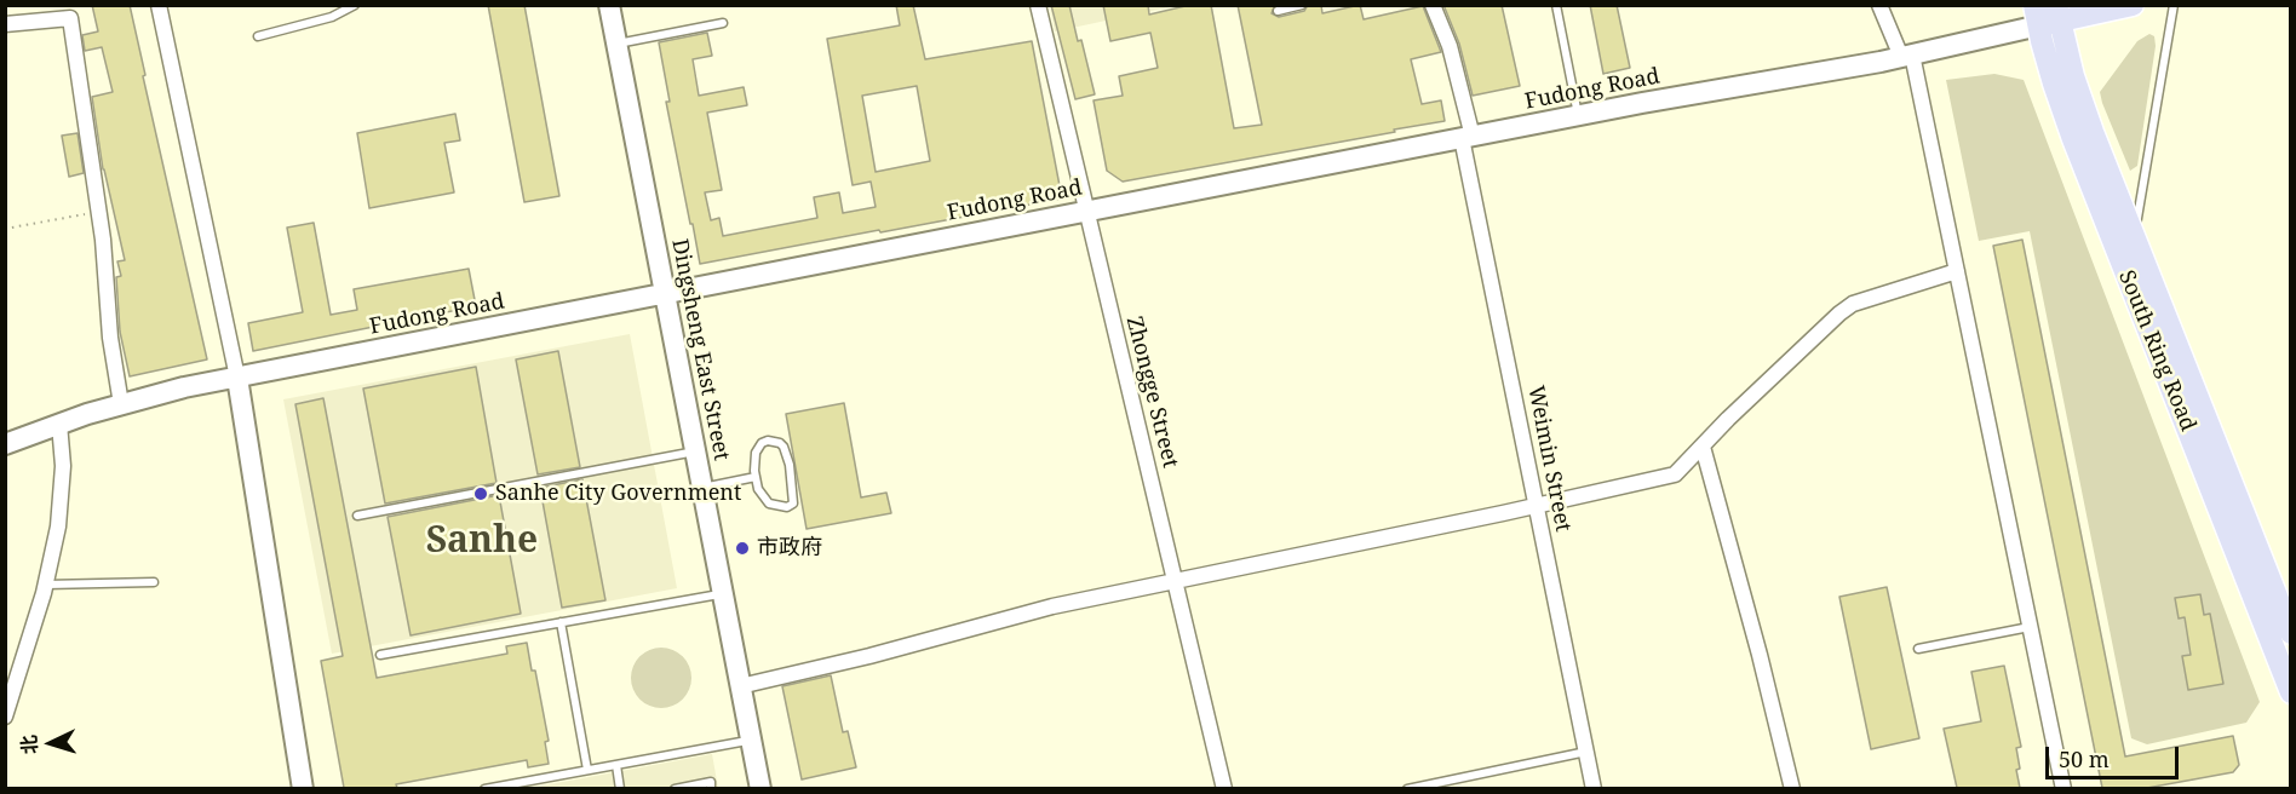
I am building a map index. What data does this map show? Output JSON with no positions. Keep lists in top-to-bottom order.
{
  "streets": {
    "main road": ["South Ring Road"],
    "street": [
      "Fudong Road",
      "Dingsheng East Street",
      "Zhongge Street",
      "Weimin Street"
    ]
  },
  "crossings": [
    ["Fudong Road", "Dingsheng East Street"],
    ["Fudong Road", "South Ring Road"],
    ["Fudong Road", "Zhongge Street"],
    ["Fudong Road", "Weimin Street"]
  ],
  "districts": ["Sanhe"],
  "places": ["Sanhe City Government", "市政府"],
  "scale_bar": "50 m",
  "north": "left"
}
